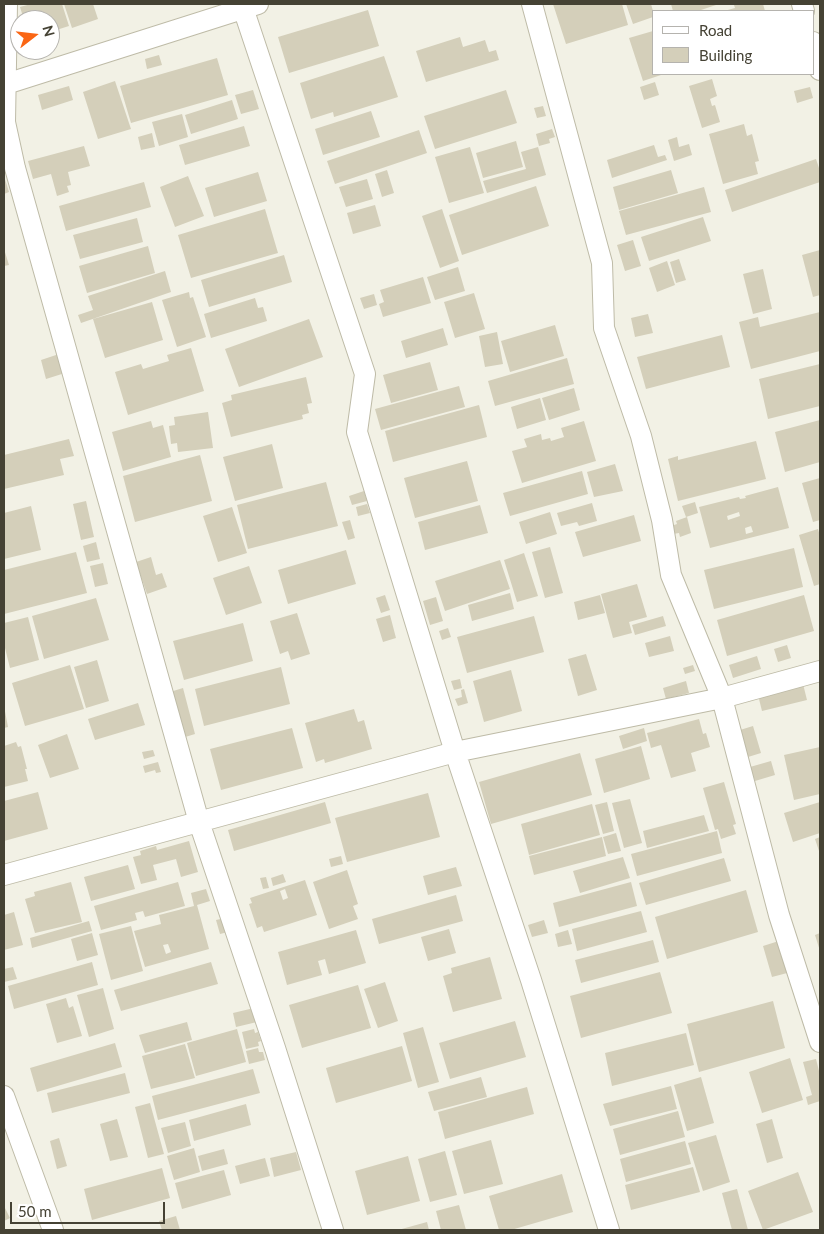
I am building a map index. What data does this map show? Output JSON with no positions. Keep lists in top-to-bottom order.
{
  "legend": ["Road", "Building"],
  "scale_bar": "50 m",
  "north": "right"
}
